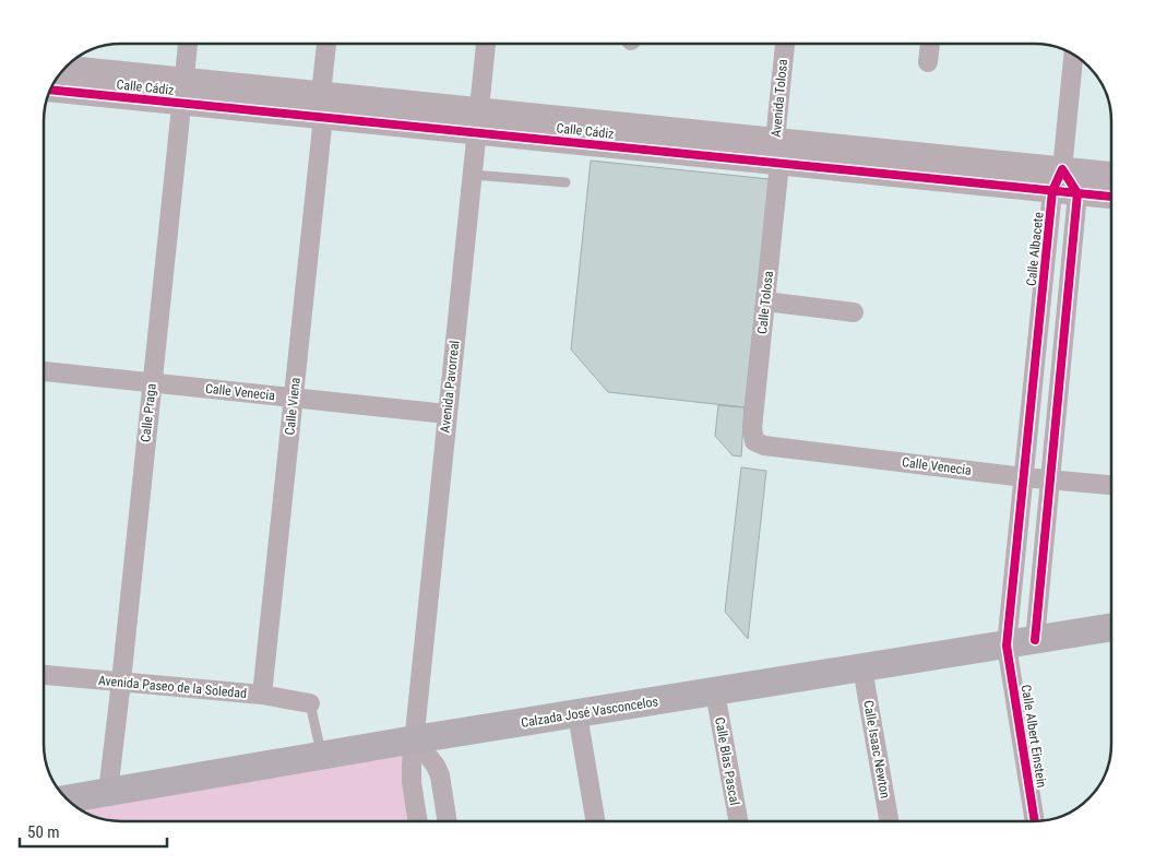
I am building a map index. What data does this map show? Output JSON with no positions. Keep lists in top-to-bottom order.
{
  "streets": {
    "main road": ["Calzada José Vasconcelos"],
    "street": [
      "Calle Cádiz",
      "Avenida Tolosa",
      "Calle Albacete",
      "Calle Tolosa",
      "Avenida Pavorreal",
      "Calle Venecia",
      "Calle Viena",
      "Calle Praga",
      "Avenida Paseo de la Soledad",
      "Calle Albert Einstein",
      "Calle Isaac Newton",
      "Calle Blas Pascal"
    ]
  },
  "crossings": [
    ["Calle Cádiz", "Avenida Tolosa"],
    ["Calle Cádiz", "Calle Albacete"],
    ["Calle Cádiz", "Calle Tolosa"],
    ["Calle Cádiz", "Avenida Pavorreal"],
    ["Calle Cádiz", "Calle Viena"],
    ["Calle Cádiz", "Calle Praga"],
    ["Avenida Tolosa", "Calle Tolosa"],
    ["Calle Albacete", "Calle Venecia"],
    ["Calle Albacete", "Calzada José Vasconcelos"],
    ["Calle Albacete", "Calle Albert Einstein"],
    ["Calle Tolosa", "Calle Venecia"],
    ["Avenida Pavorreal", "Calle Venecia"],
    ["Avenida Pavorreal", "Calzada José Vasconcelos"],
    ["Calle Venecia", "Calle Viena"],
    ["Calle Venecia", "Calle Praga"],
    ["Calle Viena", "Avenida Paseo de la Soledad"],
    ["Calle Praga", "Avenida Paseo de la Soledad"],
    ["Calle Praga", "Calzada José Vasconcelos"],
    ["Calzada José Vasconcelos", "Calle Albert Einstein"],
    ["Calzada José Vasconcelos", "Calle Isaac Newton"],
    ["Calzada José Vasconcelos", "Calle Blas Pascal"]
  ],
  "scale_bar": "50 m"
}
